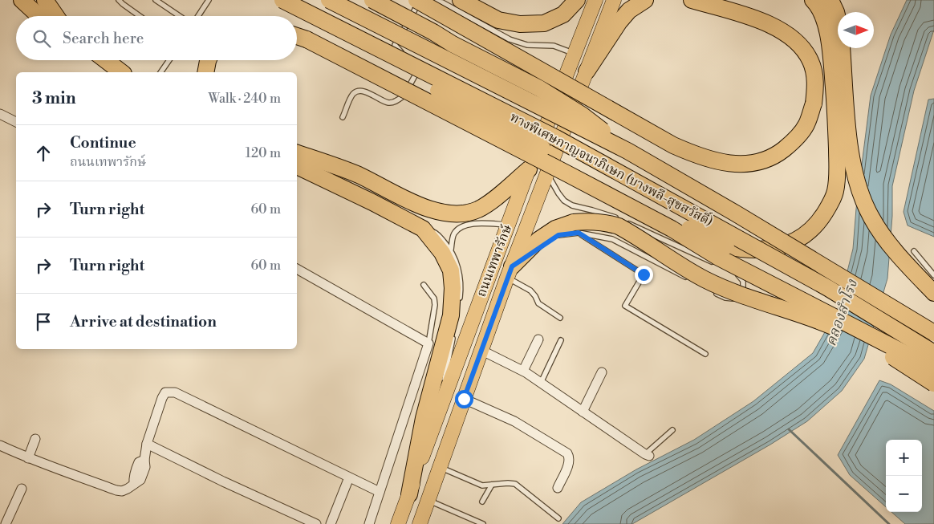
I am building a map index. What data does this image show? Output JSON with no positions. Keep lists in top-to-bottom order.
{
  "streets": {
    "highway": ["ทางพิเศษกาญจนาภิเษก (บางพลี-สุขสวัสดิ์)"],
    "main road": ["ถนนเทพารักษ์"]
  },
  "water": ["คลองสำโรง"],
  "north": "right",
  "page": {
    "search": "Search here",
    "heading": ["3 min", "Walk · 240 m"],
    "list": [
      ["Continue", "ถนนเทพารักษ์", "120 m"],
      ["Turn right", "60 m"],
      ["Turn right", "60 m"],
      "Arrive at destination"
    ],
    "map_buttons": ["+", "−"]
  }
}
